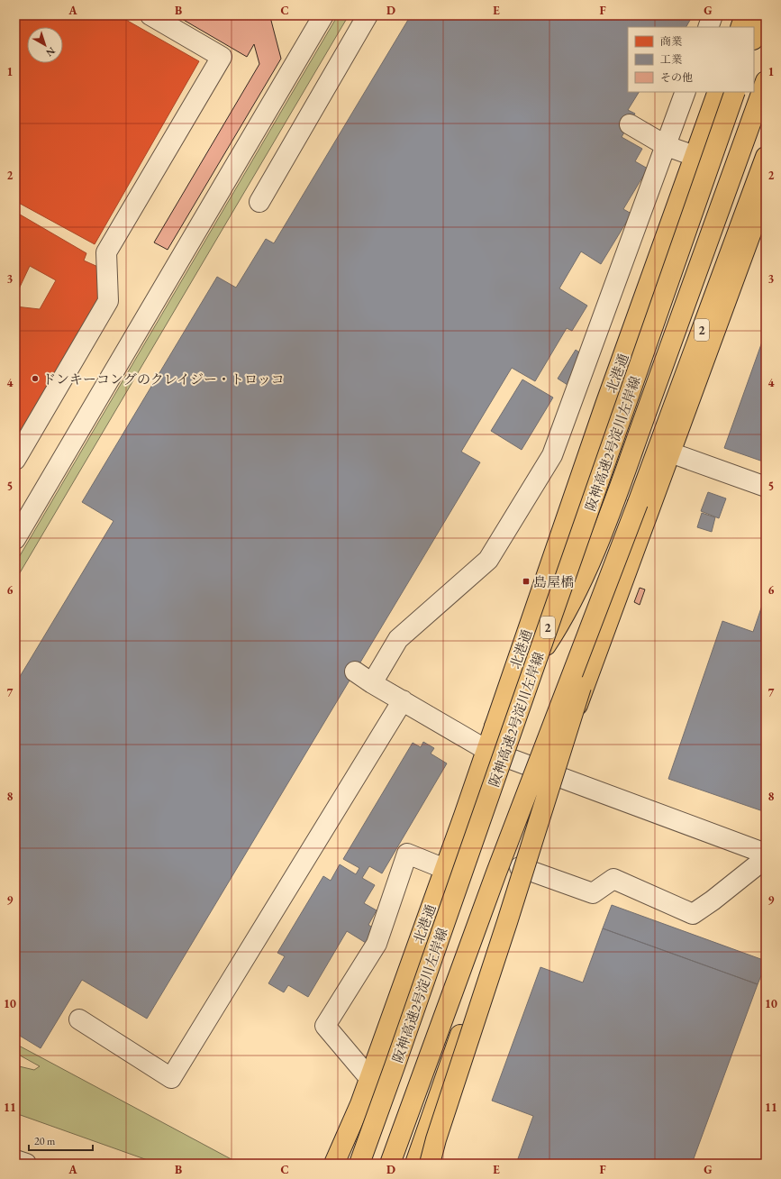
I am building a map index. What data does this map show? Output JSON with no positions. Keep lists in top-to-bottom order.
{
  "streets": {
    "main road": ["2", "北港通", "阪神高速2号淀川左岸線"]
  },
  "crossings": [
    ["2", "阪神高速2号淀川左岸線"]
  ],
  "places": {
    "other": ["ドンキーコングのクレイジー・トロッコ"],
    "transit": ["島屋橋"]
  },
  "legend": ["商業", "工業", "その他"],
  "scale_bar": "20 m",
  "north": "bottom right",
  "grid": {
    "columns": [
      "A",
      "B",
      "C",
      "D",
      "E",
      "F",
      "G"
    ],
    "rows": [
      "1",
      "2",
      "3",
      "4",
      "5",
      "6",
      "7",
      "8",
      "9",
      "10",
      "11"
    ]
  }
}
